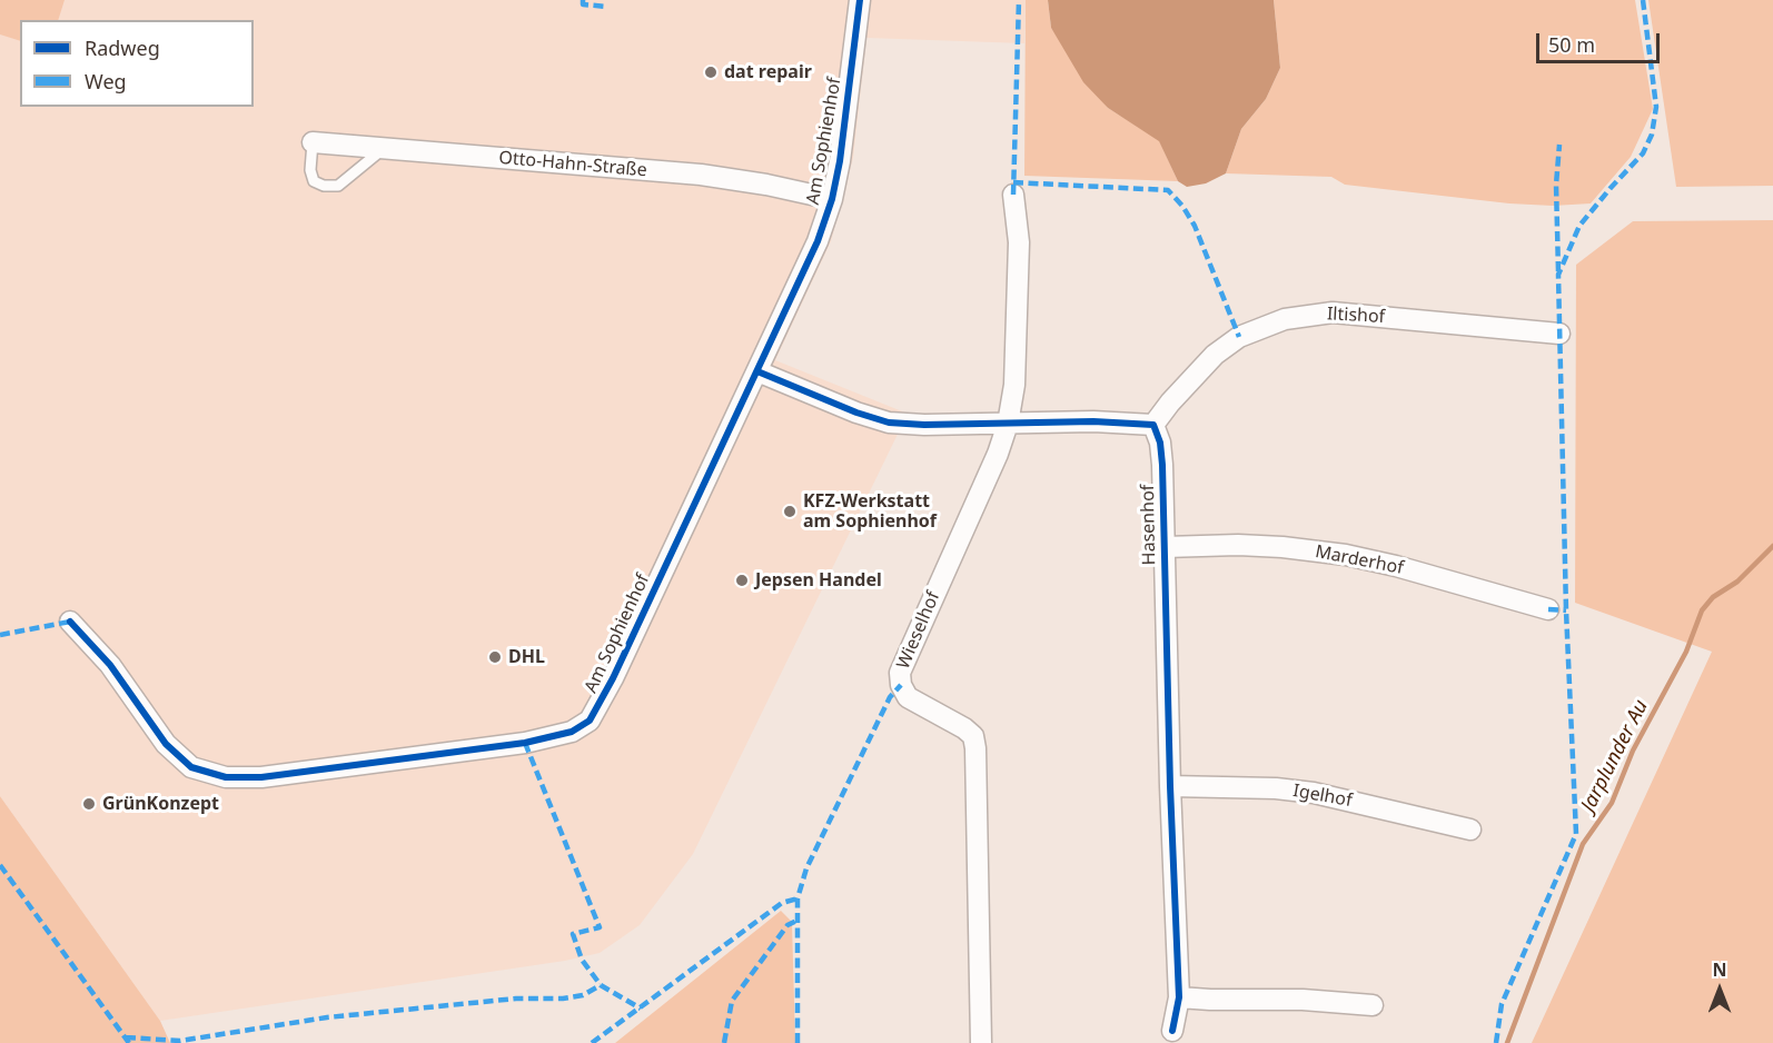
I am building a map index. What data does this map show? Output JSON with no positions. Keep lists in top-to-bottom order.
{
  "streets": {
    "street": [
      "Am Sophienhof",
      "Otto-Hahn-Straße",
      "Iltishof",
      "Hasenhof",
      "Marderhof",
      "Wieselhof",
      "Igelhof"
    ]
  },
  "crossings": [
    ["Am Sophienhof", "Otto-Hahn-Straße"],
    ["Iltishof", "Hasenhof"],
    ["Hasenhof", "Marderhof"],
    ["Hasenhof", "Igelhof"]
  ],
  "water": ["Jarplunder Au"],
  "places": [
    "dat repair",
    "KFZ-Werkstatt am Sophienhof",
    "Jepsen Handel",
    "DHL",
    "GrünKonzept"
  ],
  "legend": ["Radweg", "Weg"],
  "scale_bar": "50 m",
  "north": "top"
}
